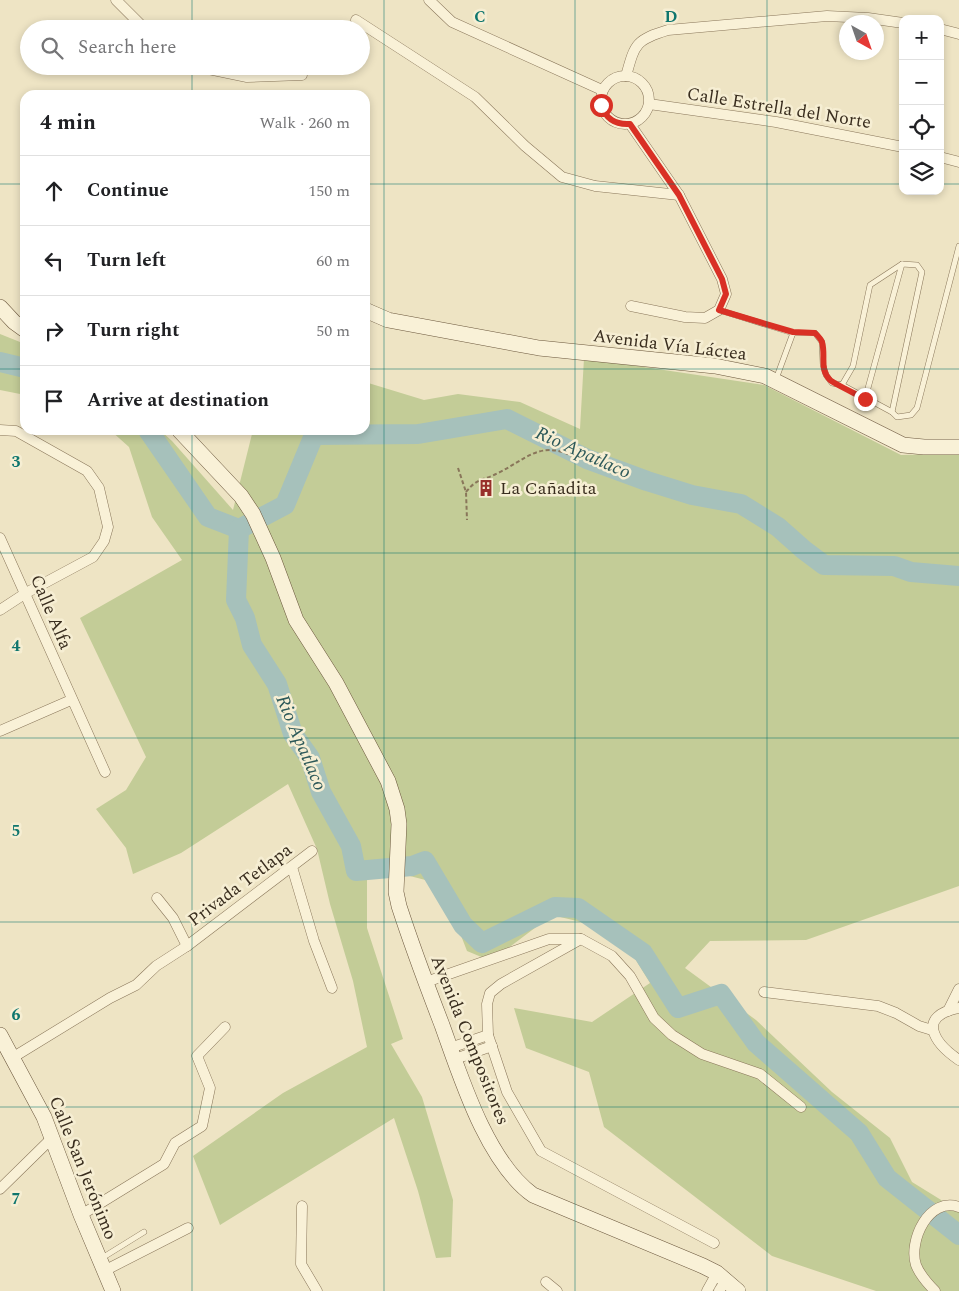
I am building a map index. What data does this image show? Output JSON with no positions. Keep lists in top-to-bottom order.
{
  "streets": {
    "street": [
      "Calle Estrella del Norte",
      "Avenida Vía Láctea",
      "Calle Alfa",
      "Privada Tetlapa",
      "Avenida Compositores",
      "Calle San Jerónimo"
    ]
  },
  "crossings": [
    ["Privada Tetlapa", "Calle San Jerónimo"]
  ],
  "water": ["Rio Apatlaco"],
  "places": {
    "building": ["La Cañadita"]
  },
  "north": "bottom right",
  "page": {
    "map_buttons": ["+", "−"],
    "search": "Search here",
    "heading": ["4 min", "Walk · 260 m"],
    "list": [
      ["Continue", "150 m"],
      ["Turn left", "60 m"],
      ["Turn right", "50 m"],
      "Arrive at destination"
    ]
  },
  "grid": {
    "columns": ["C", "D"],
    "rows": [
      "3",
      "4",
      "5",
      "6",
      "7"
    ]
  }
}
